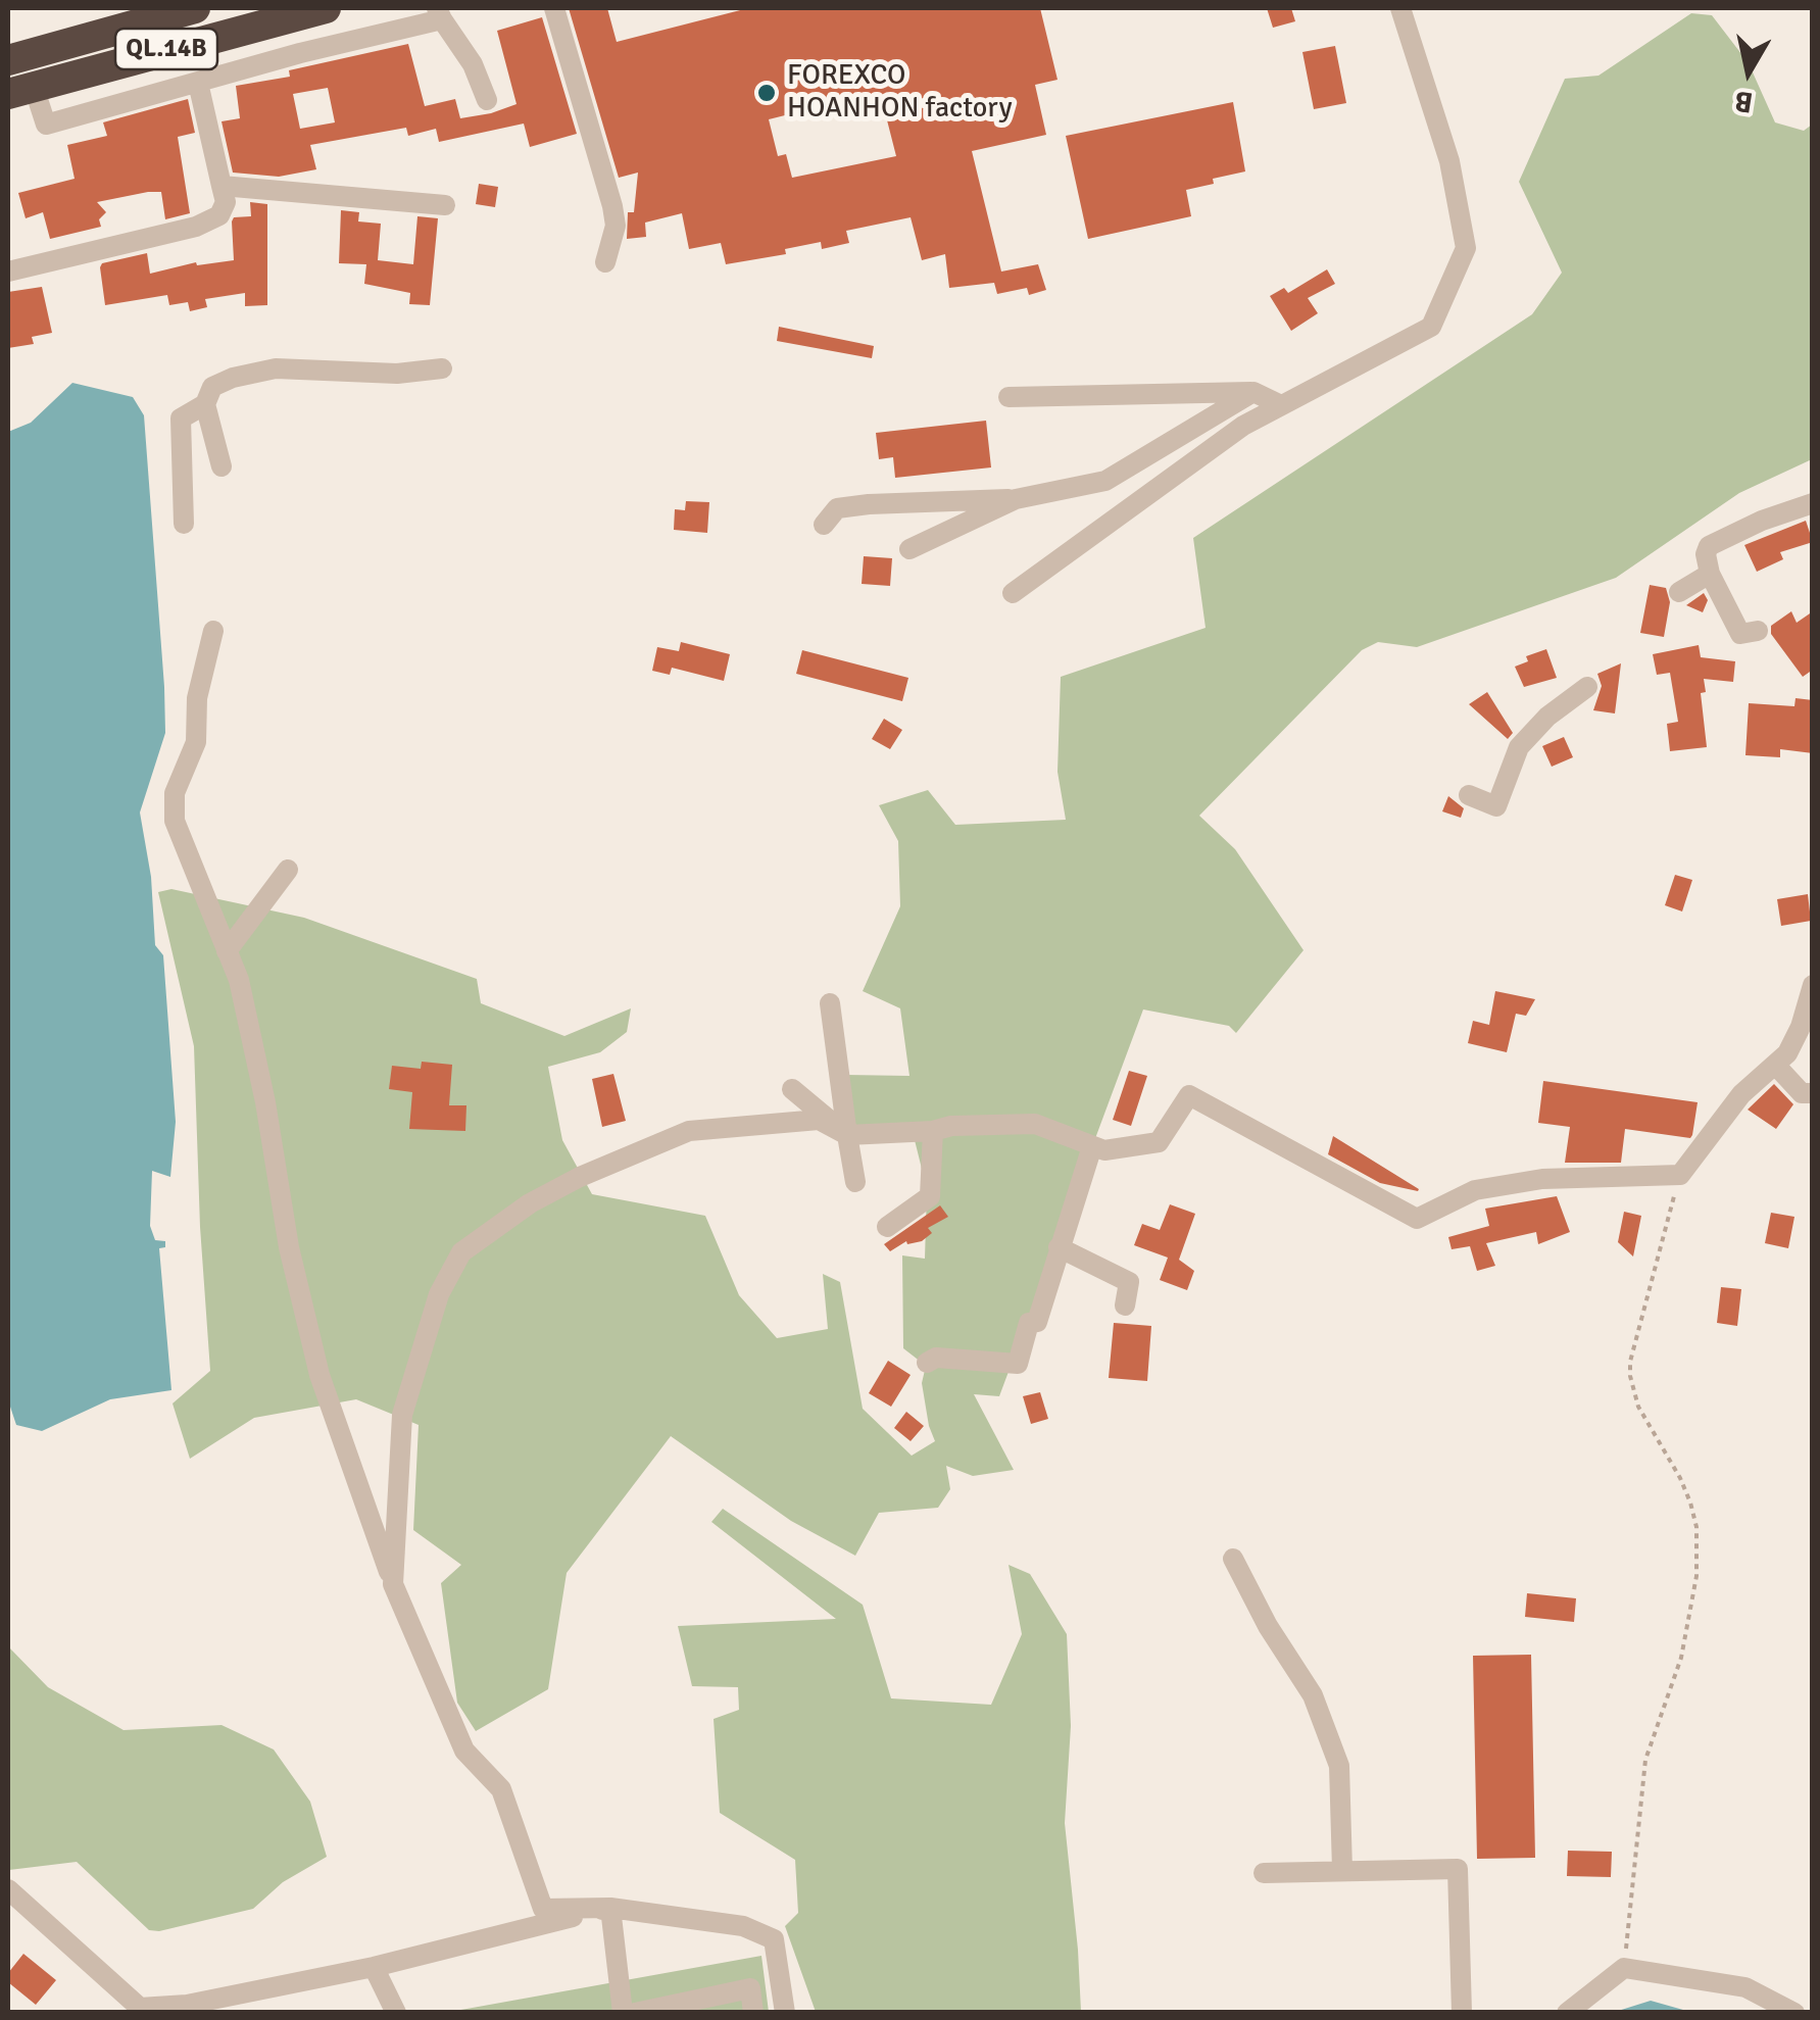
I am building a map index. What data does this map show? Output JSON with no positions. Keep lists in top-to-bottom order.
{
  "streets": {
    "highway": ["QL.14B"]
  },
  "places": ["FOREXCO HOANHON factory"],
  "north": "bottom"
}
